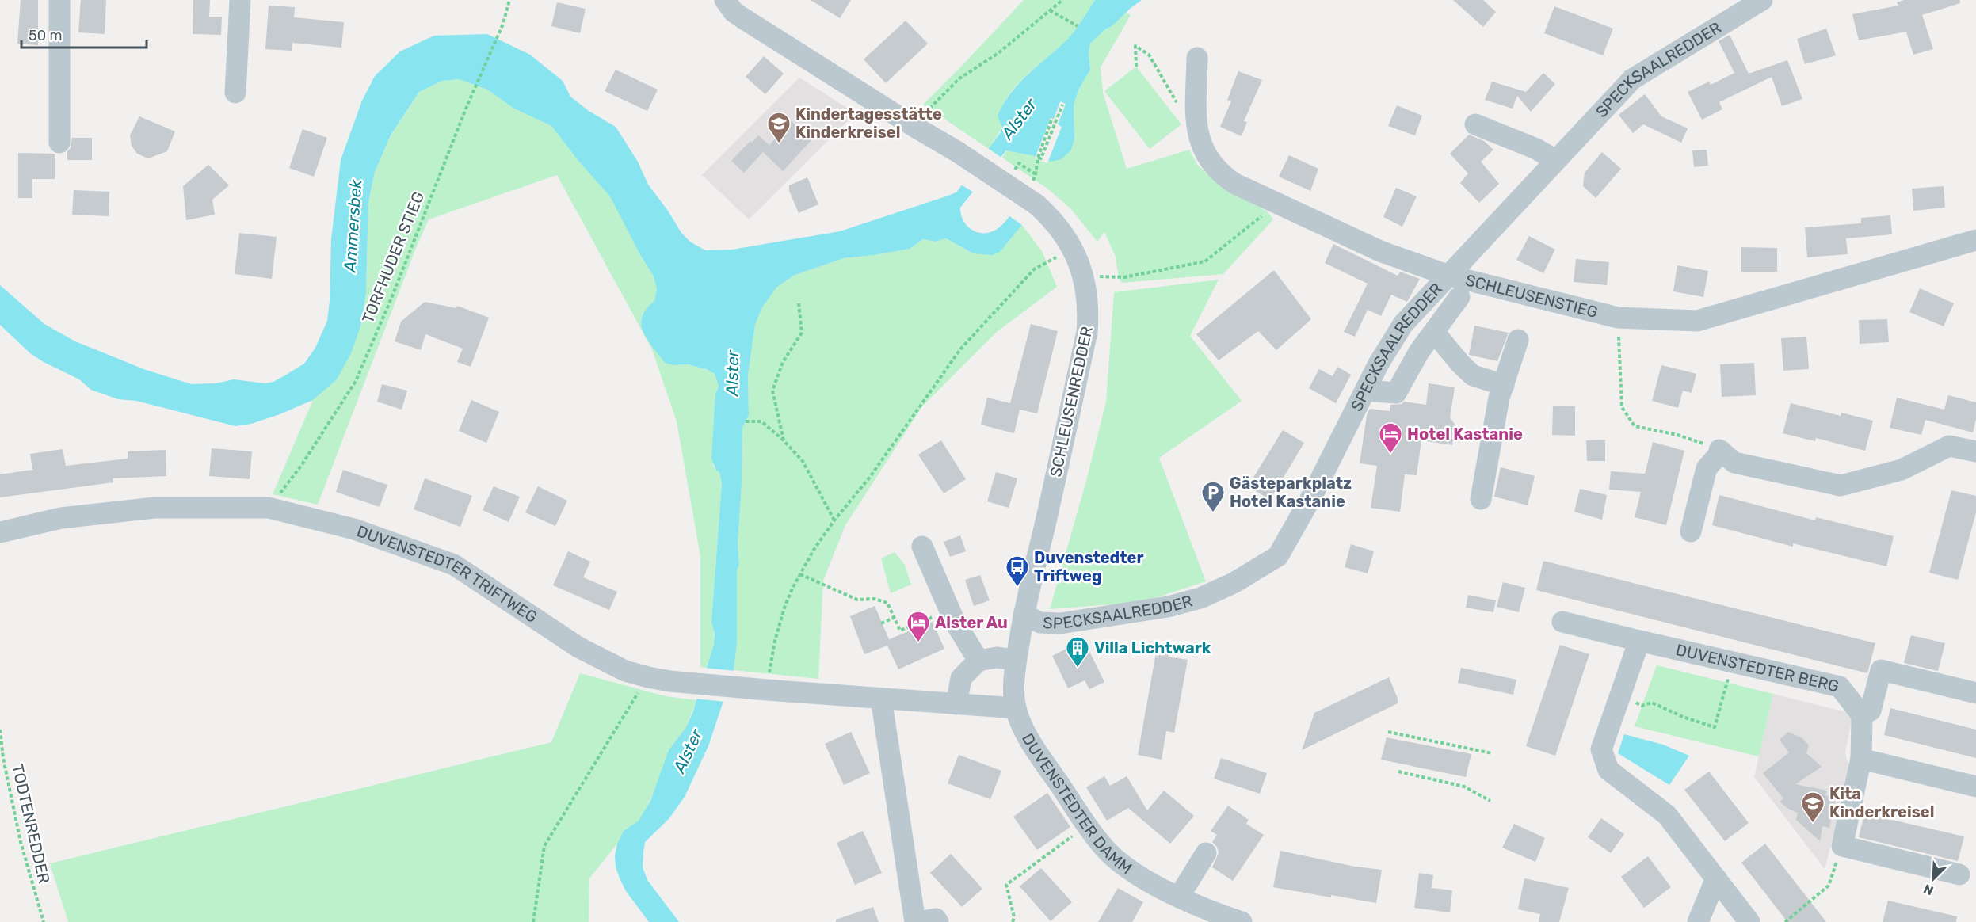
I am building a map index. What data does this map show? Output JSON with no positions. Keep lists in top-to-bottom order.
{
  "streets": {
    "street": [
      "SPECKSAALREDDER",
      "SCHLEUSENSTIEG",
      "SCHLEUSENREDDER",
      "DUVENSTEDTER TRIFTWEG",
      "DUVENSTEDTER BERG",
      "DUVENSTEDTER DAMM"
    ],
    "path": ["TORFHUDER STIEG", "TODTENREDDER"]
  },
  "crossings": [
    ["SPECKSAALREDDER", "SCHLEUSENSTIEG"],
    ["SPECKSAALREDDER", "SCHLEUSENREDDER"],
    ["SPECKSAALREDDER", "DUVENSTEDTER DAMM"],
    ["TORFHUDER STIEG", "DUVENSTEDTER TRIFTWEG"],
    ["SCHLEUSENREDDER", "DUVENSTEDTER DAMM"],
    ["DUVENSTEDTER TRIFTWEG", "DUVENSTEDTER DAMM"]
  ],
  "water": ["Alster", "Ammersbek"],
  "places": {
    "school or university": ["Kindertagesstätte Kinderkreisel", "Kita Kinderkreisel"],
    "hotel": ["Hotel Kastanie", "Alster Au"],
    "parking": ["Gästeparkplatz Hotel Kastanie"],
    "bus stop": ["Duvenstedter Triftweg"],
    "building": ["Villa Lichtwark"]
  },
  "scale_bar": "50 m",
  "north": "bottom left"
}
